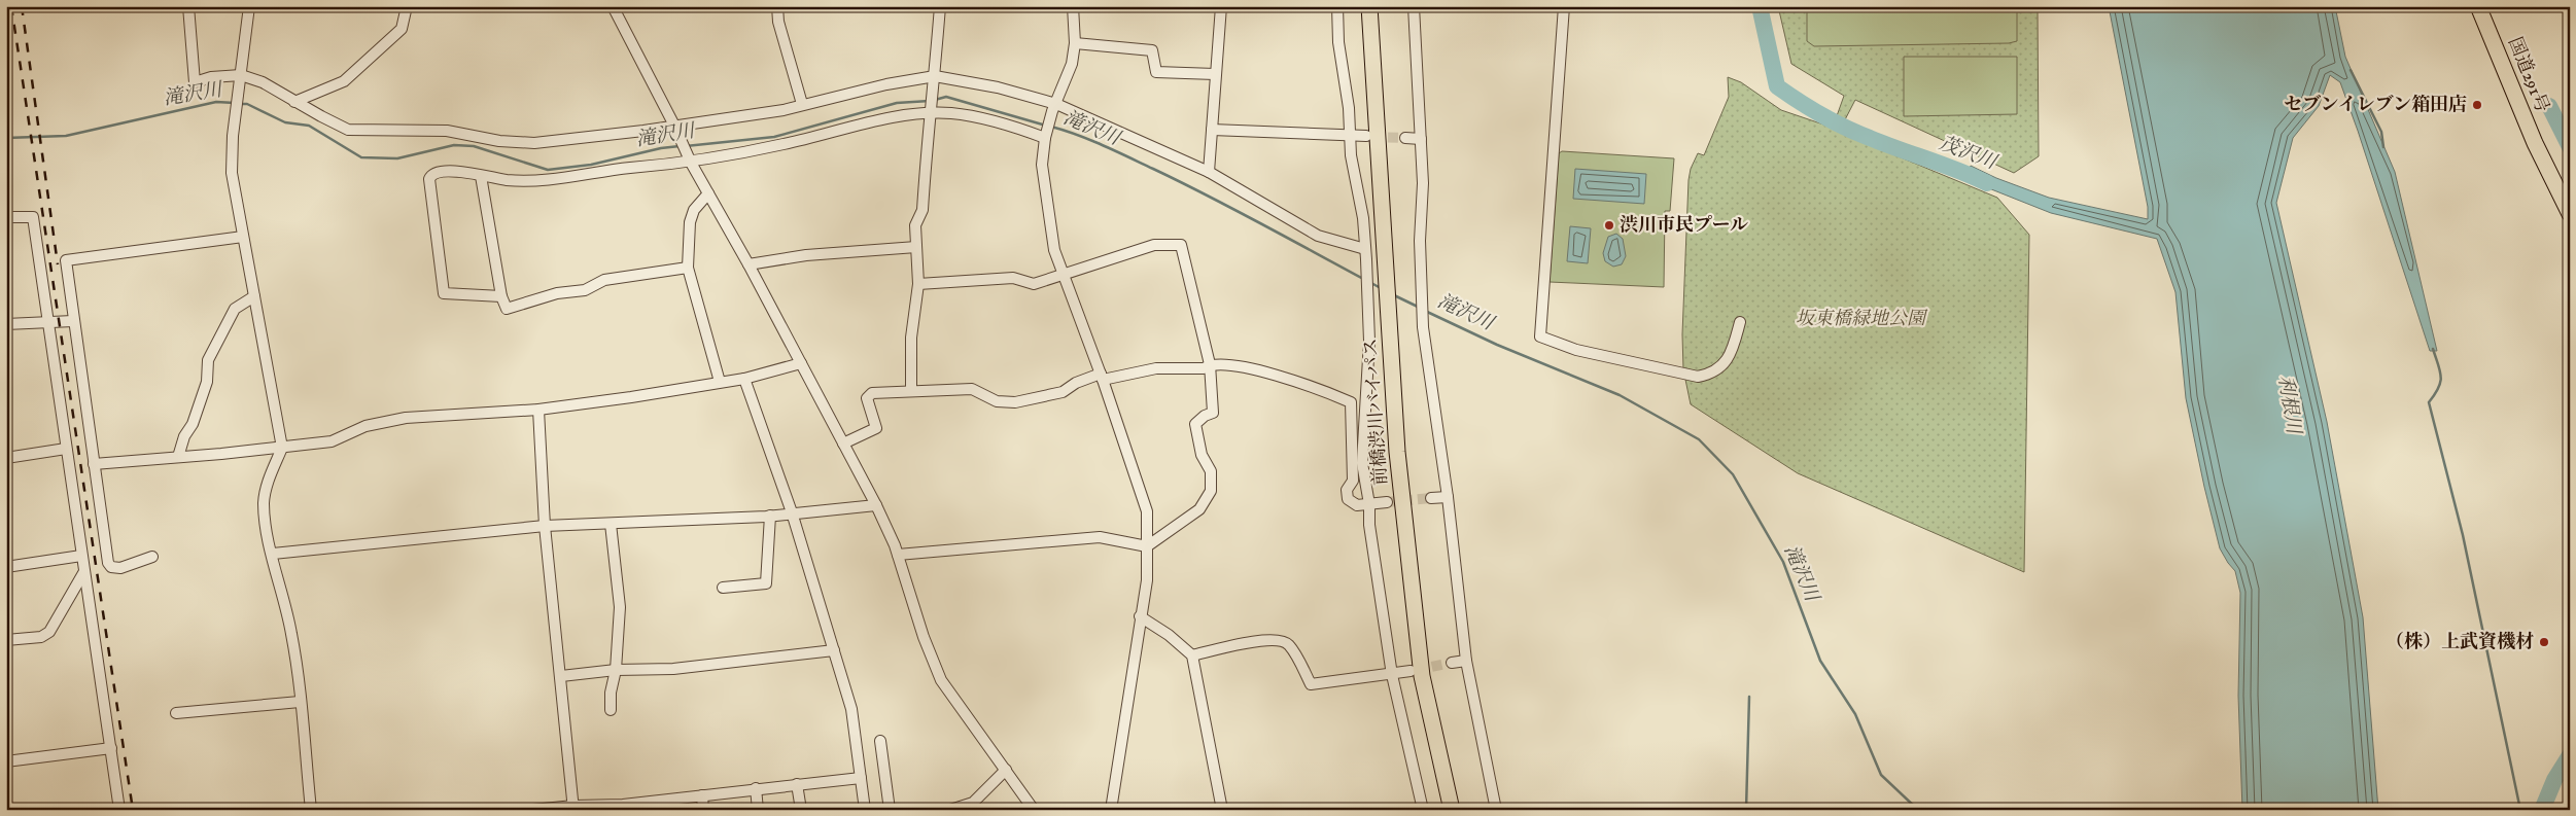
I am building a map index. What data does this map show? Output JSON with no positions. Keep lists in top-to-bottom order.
{
  "streets": {
    "highway": ["国道291号", "前橋渋川バイパス"]
  },
  "water": ["滝沢川", "茂沢川", "利根川"],
  "parks": ["坂東橋緑地公園"],
  "places": ["セブンイレブン箱田店", "渋川市民プール", "（株）上武資機材"]
}
